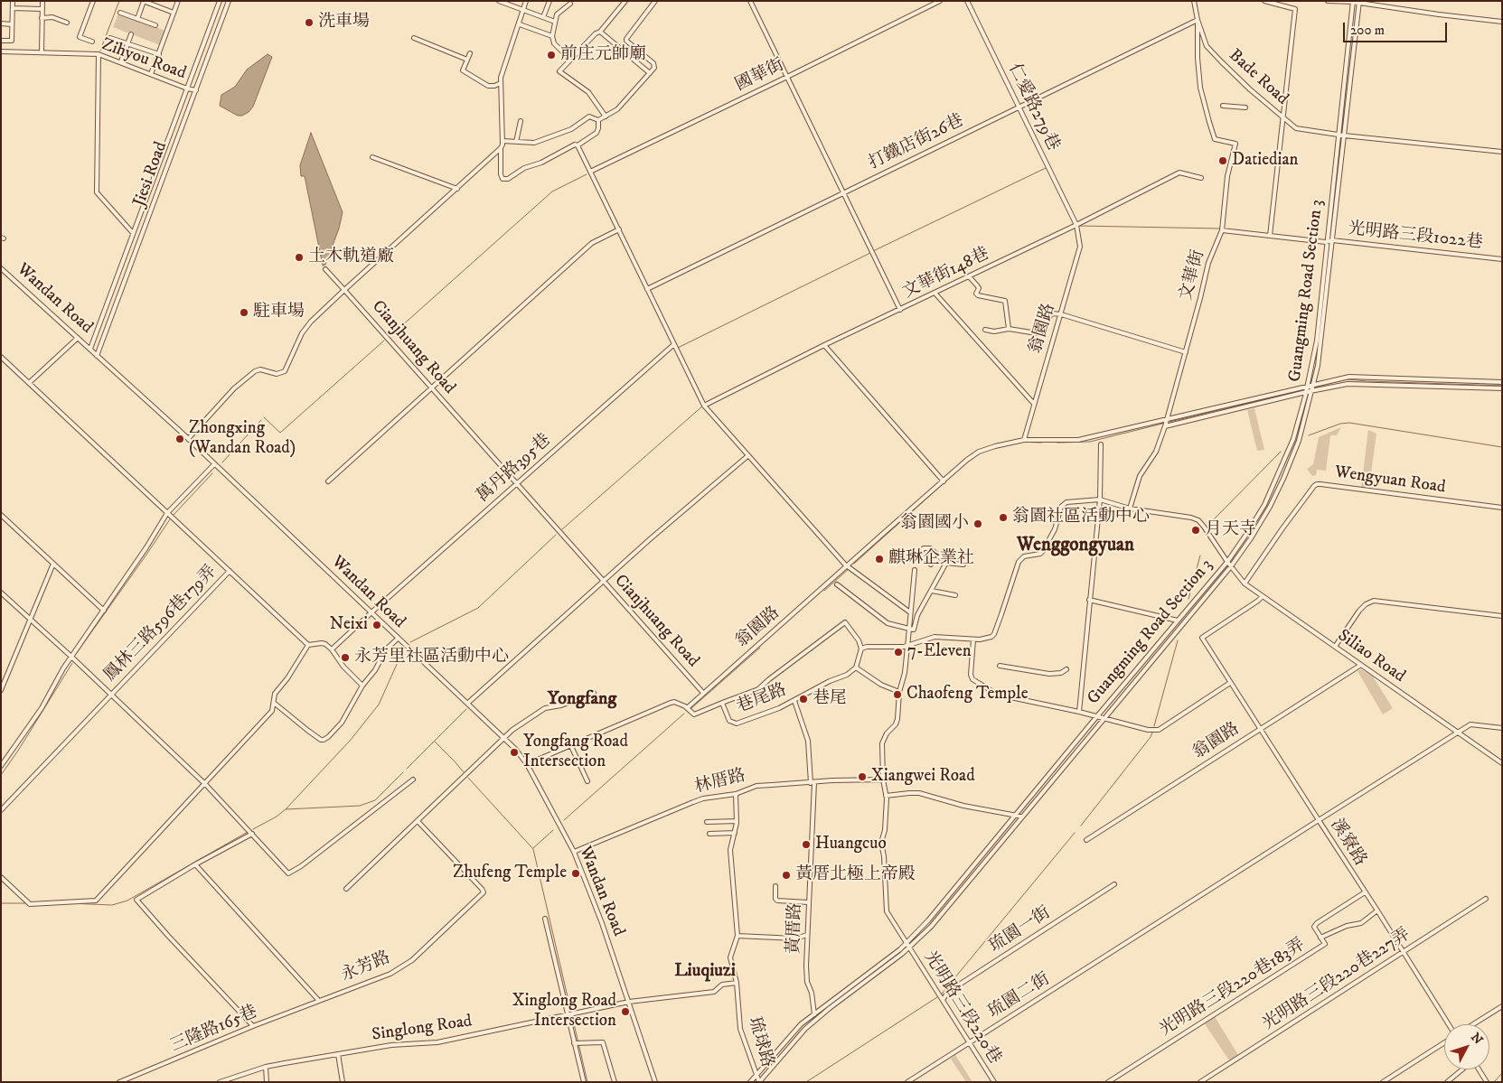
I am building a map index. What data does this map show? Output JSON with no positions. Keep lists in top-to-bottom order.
{
  "streets": {
    "street": [
      "Zihyou Road",
      "國華街",
      "Bade Road",
      "仁愛路279巷",
      "打鐵店街26巷",
      "Jiesi Road",
      "光明路三段1022巷",
      "文華街148巷",
      "文華街",
      "Guangming Road Section 3",
      "Wandan Road",
      "翁園路",
      "Cianjhuang Road",
      "萬丹路395巷",
      "Wengyuan Road",
      "鳳林三路596巷179弄",
      "Siliao Road",
      "巷尾路",
      "林厝路",
      "溪寮路",
      "黃厝路",
      "琉園一街",
      "永芳路",
      "光明路三段220巷227弄",
      "光明路三段220巷183弄",
      "琉園二街",
      "光明路三段220巷",
      "Singlong Road",
      "三隆路165巷",
      "琉球路"
    ]
  },
  "crossings": [
    ["Zihyou Road", "Jiesi Road"],
    ["Bade Road", "打鐵店街26巷"],
    ["Bade Road", "文華街"],
    ["Bade Road", "Guangming Road Section 3"],
    ["仁愛路279巷", "打鐵店街26巷"],
    ["仁愛路279巷", "文華街148巷"],
    ["仁愛路279巷", "翁園路"],
    ["打鐵店街26巷", "文華街"],
    ["Jiesi Road", "Wandan Road"],
    ["光明路三段1022巷", "Guangming Road Section 3"],
    ["文華街148巷", "翁園路"],
    ["文華街", "翁園路"],
    ["Guangming Road Section 3", "翁園路"],
    ["Guangming Road Section 3", "Siliao Road"],
    ["Guangming Road Section 3", "黃厝路"],
    ["Guangming Road Section 3", "光明路三段220巷"],
    ["Guangming Road Section 3", "琉球路"],
    ["Wandan Road", "萬丹路395巷"],
    ["Wandan Road", "林厝路"],
    ["Wandan Road", "Singlong Road"],
    ["翁園路", "Cianjhuang Road"],
    ["翁園路", "Siliao Road"],
    ["翁園路", "巷尾路"],
    ["Cianjhuang Road", "萬丹路395巷"],
    ["Wengyuan Road", "Siliao Road"],
    ["Siliao Road", "溪寮路"],
    ["巷尾路", "黃厝路"],
    ["林厝路", "黃厝路"],
    ["林厝路", "光明路三段220巷"],
    ["溪寮路", "光明路三段220巷227弄"],
    ["溪寮路", "光明路三段220巷183弄"],
    ["溪寮路", "琉園二街"],
    ["琉園一街", "光明路三段220巷"],
    ["永芳路", "三隆路165巷"],
    ["琉園二街", "光明路三段220巷"]
  ],
  "districts": ["Wenggongyuan", "Yongfang", "Liuqiuzi"],
  "places": [
    "洗車場",
    "前庄元帥廟",
    "Datiedian",
    "土木軌道廠",
    "駐車場",
    "Zhongxing (Wandan Road)",
    "翁園社區活動中心",
    "翁園國小",
    "月天寺",
    "麒琳企業社",
    "Neixi",
    "7-Eleven",
    "永芳里社區活動中心",
    "Chaofeng Temple",
    "巷尾",
    "Yongfang Road Intersection",
    "Xiangwei Road",
    "Huangcuo",
    "Zhufeng Temple",
    "黃厝北極上帝殿",
    "Xinglong Road Intersection"
  ],
  "scale_bar": "200 m",
  "north": "top right"
}
